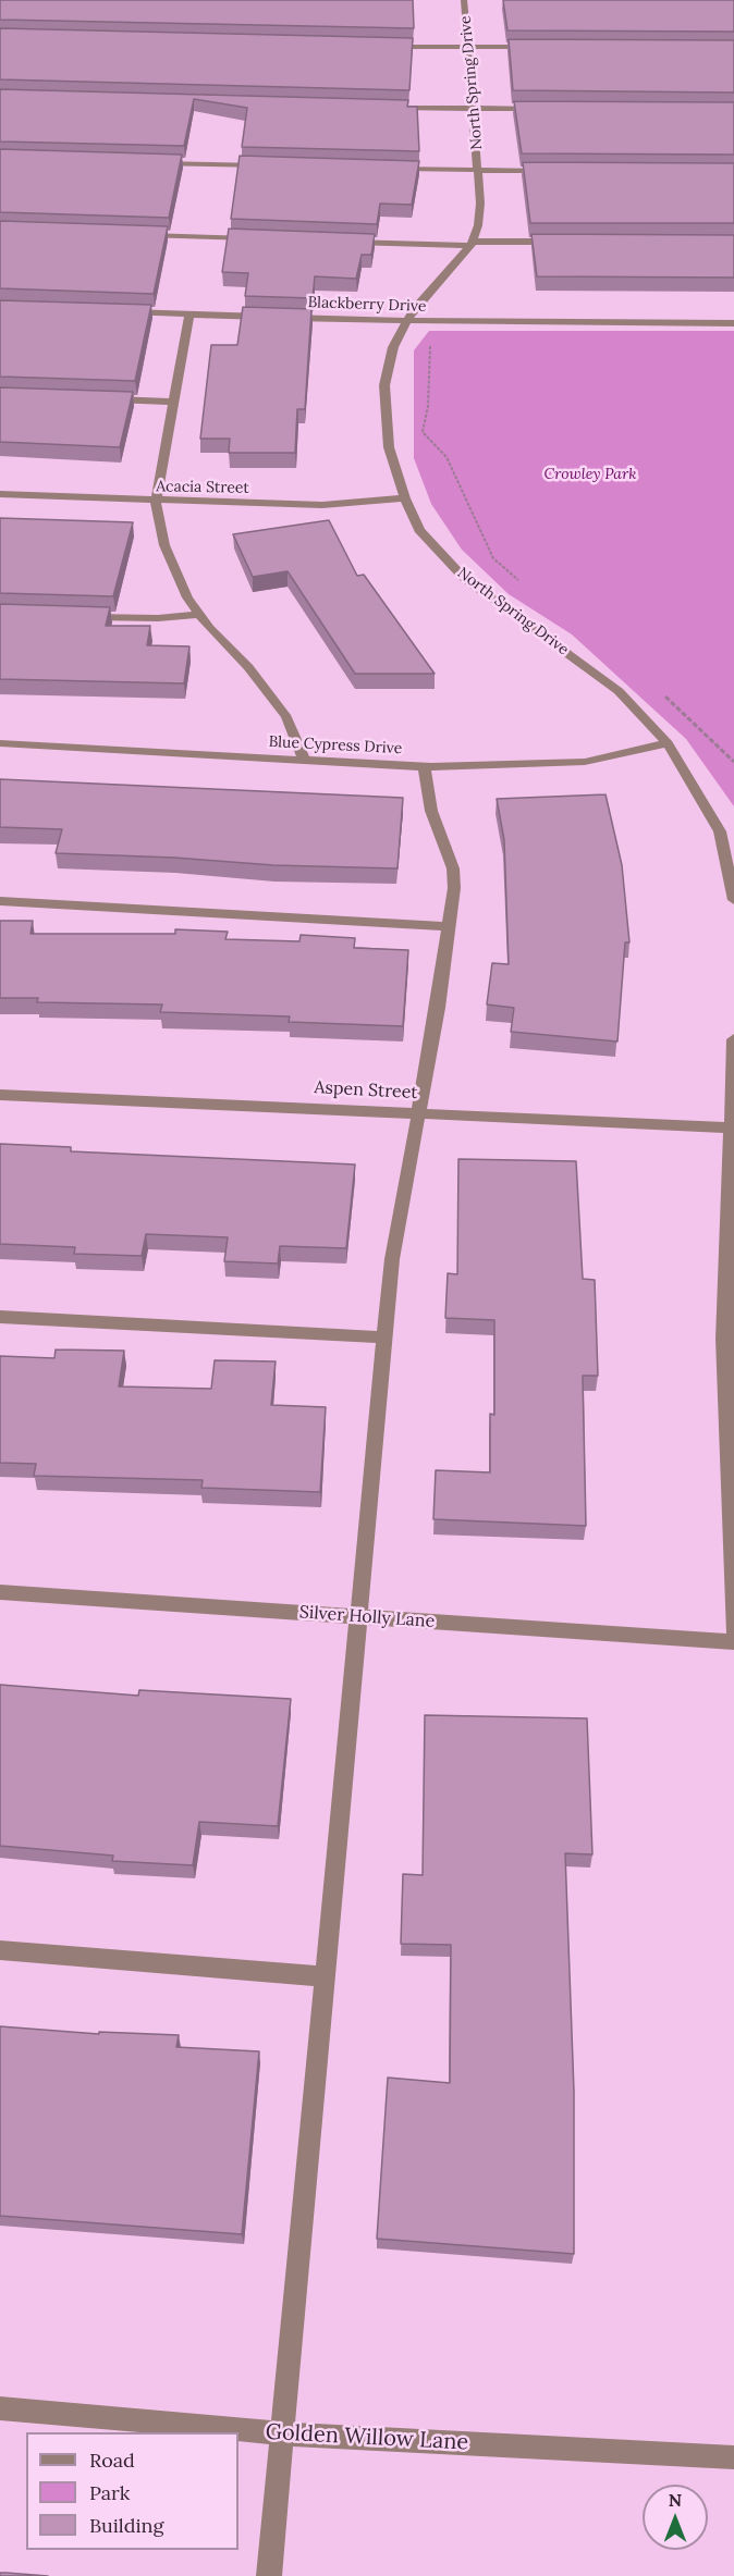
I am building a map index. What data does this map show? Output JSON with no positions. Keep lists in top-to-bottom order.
{
  "streets": {
    "street": [
      "North Spring Drive",
      "Blackberry Drive",
      "Acacia Street",
      "Blue Cypress Drive",
      "Aspen Street",
      "Silver Holly Lane",
      "Golden Willow Lane"
    ]
  },
  "crossings": [
    ["North Spring Drive", "Blackberry Drive"],
    ["North Spring Drive", "Acacia Street"],
    ["North Spring Drive", "Blue Cypress Drive"]
  ],
  "parks": ["Crowley Park"],
  "legend": ["Road", "Park", "Building"],
  "north": "top"
}
